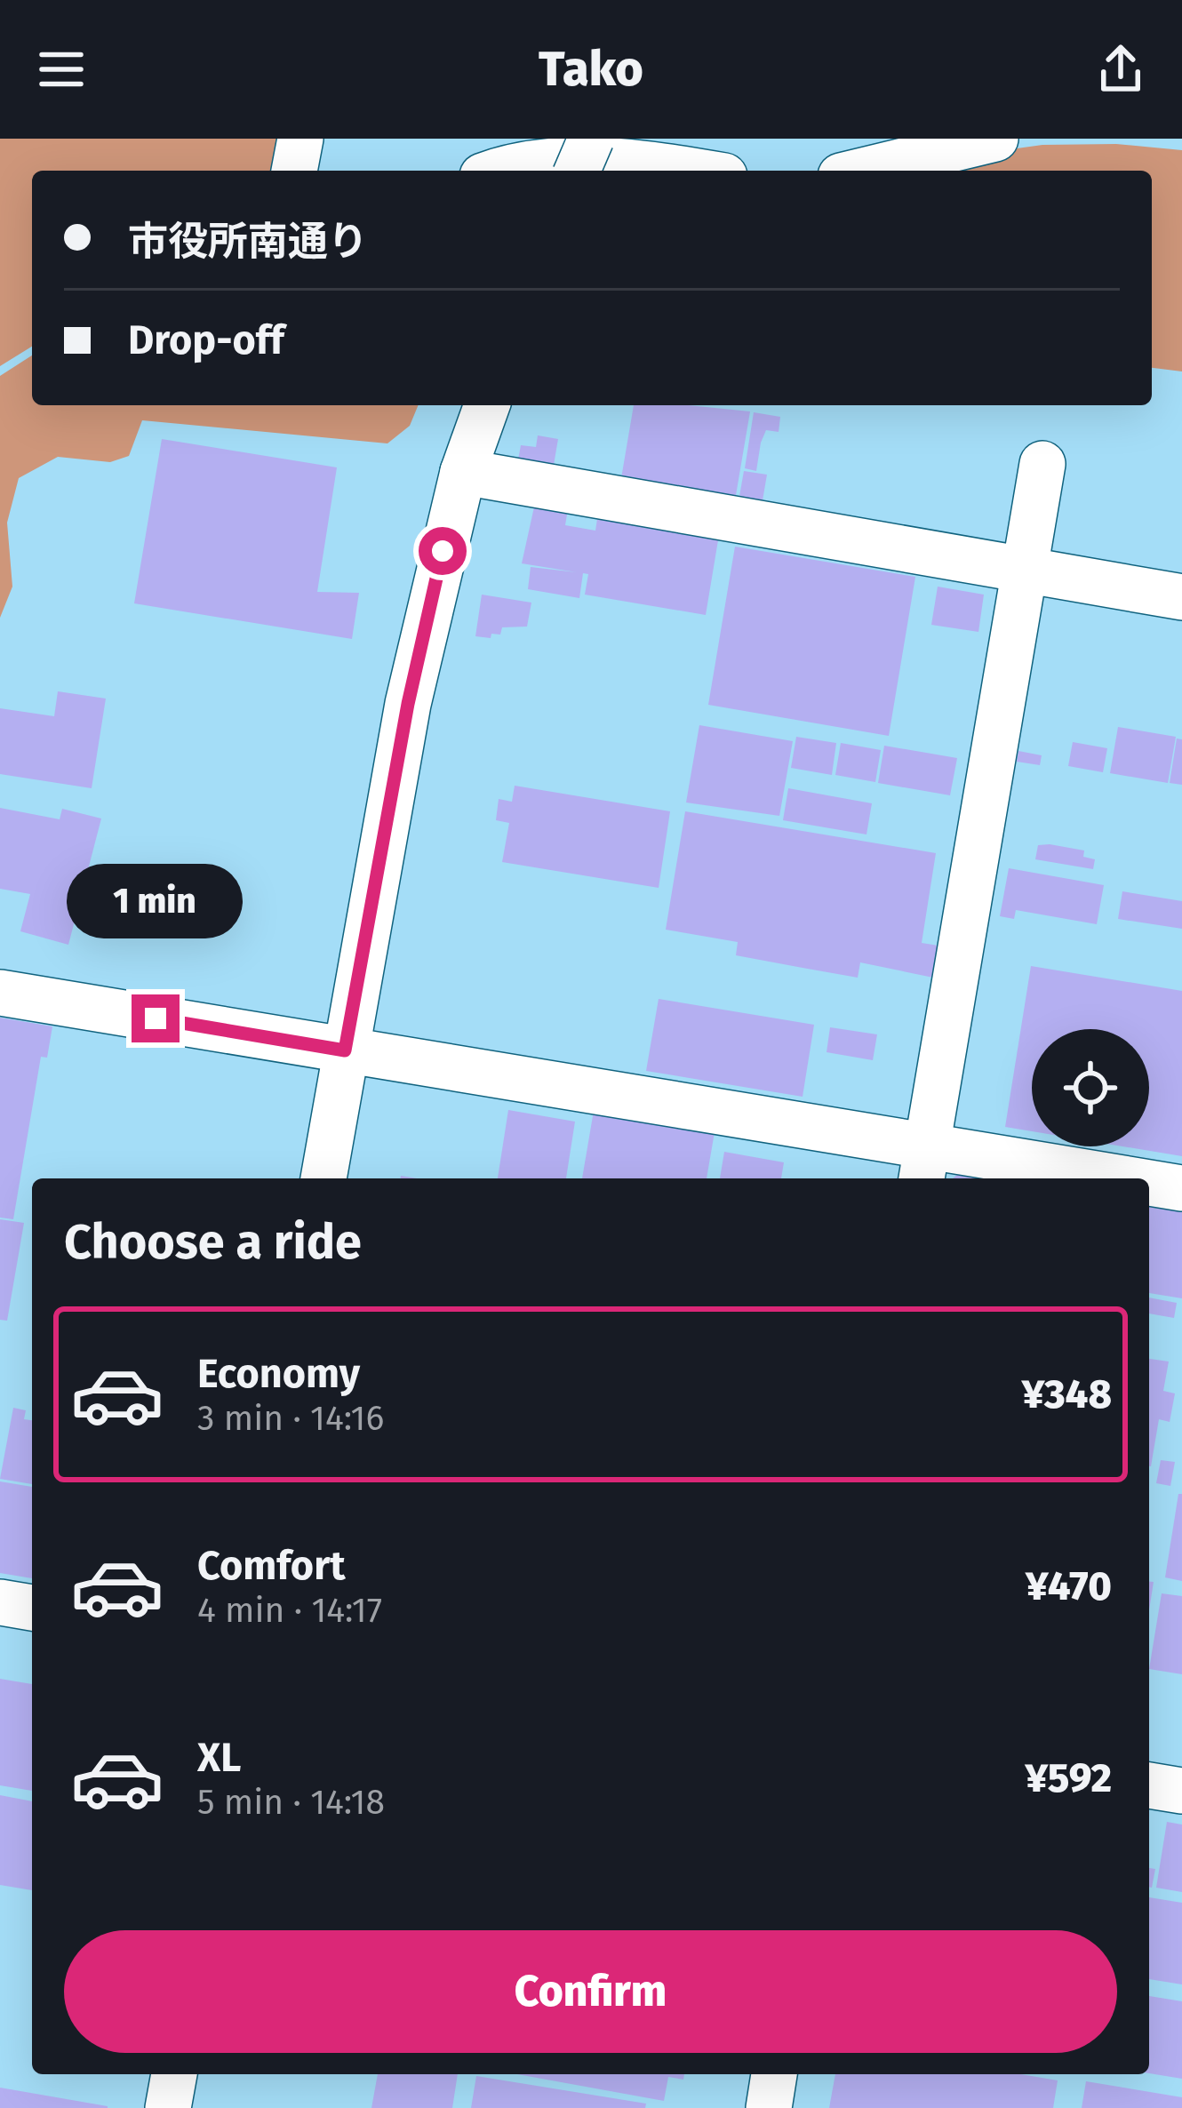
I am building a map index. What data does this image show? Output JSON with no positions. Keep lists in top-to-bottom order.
{
  "page": {
    "header": "Tako",
    "banner": ["市役所南通り", "Drop-off"],
    "bubble": "1 min",
    "heading": "Choose a ride",
    "list": [
      {
        "name": "Economy",
        "note": "3 min · 14:16",
        "value": "¥348"
      },
      {
        "name": "Comfort",
        "note": "4 min · 14:17",
        "value": "¥470"
      },
      {
        "name": "XL",
        "note": "5 min · 14:18",
        "value": "¥592"
      }
    ],
    "buttons": "Confirm"
  }
}
